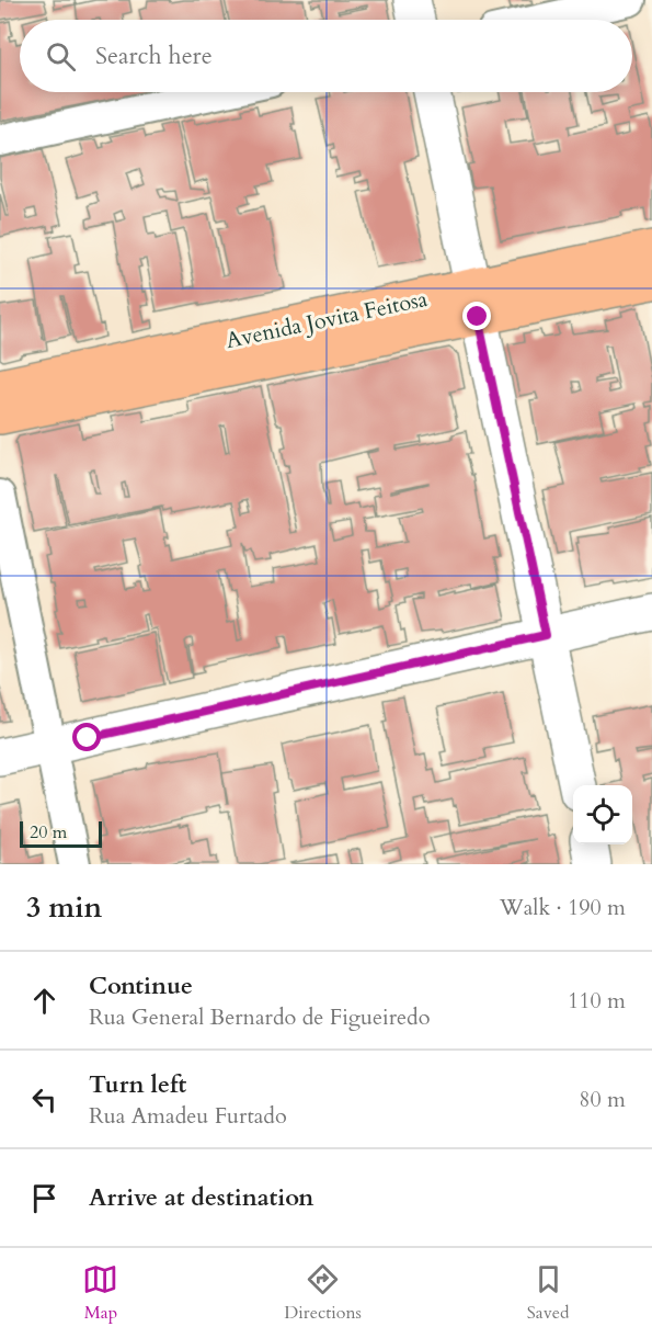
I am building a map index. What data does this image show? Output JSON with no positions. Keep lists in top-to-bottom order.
{
  "streets": {
    "main road": ["Avenida Jovita Feitosa"]
  },
  "scale_bar": "20 m",
  "page": {
    "search": "Search here",
    "scale": "20 m",
    "heading": ["3 min", "Walk · 190 m"],
    "list": [
      ["Continue", "Rua General Bernardo de Figueiredo", "110 m"],
      ["Turn left", "Rua Amadeu Furtado", "80 m"],
      "Arrive at destination"
    ],
    "nav": ["Map", "Directions", "Saved"]
  }
}
